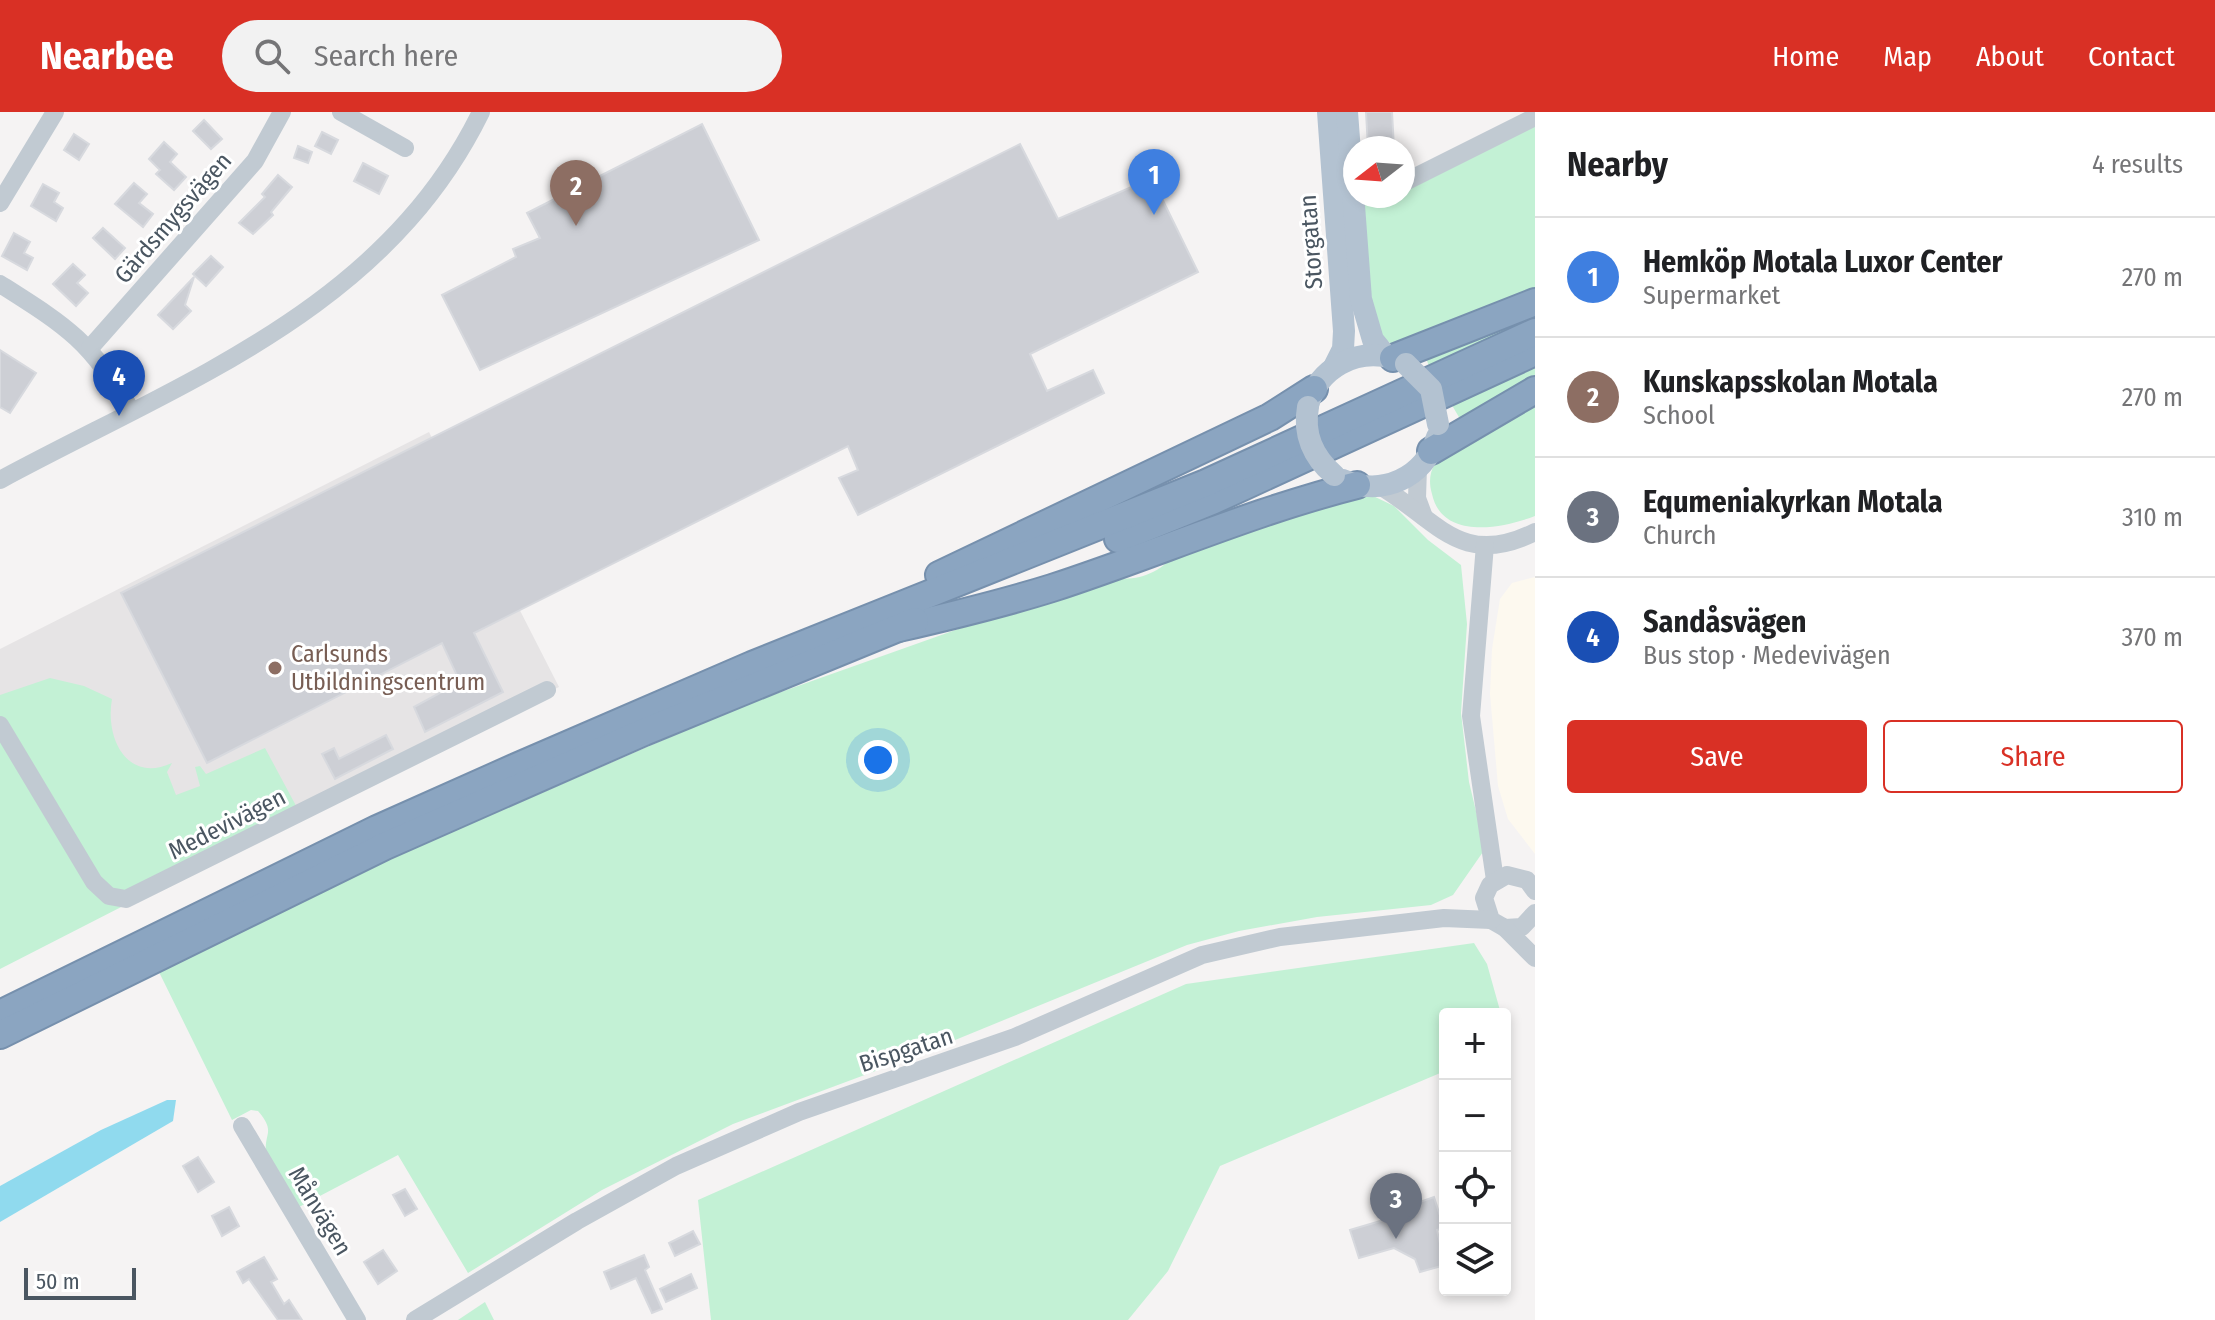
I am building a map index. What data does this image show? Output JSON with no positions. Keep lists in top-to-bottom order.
{
  "streets": {
    "main road": ["Storgatan"],
    "street": [
      "Gärdsmygsvägen",
      "Medevivägen",
      "Bispgatan",
      "Månvägen"
    ]
  },
  "places": ["Carlsunds Utbildningscentrum"],
  "scale_bar": "50 m",
  "north": "left",
  "page": {
    "header": "Nearbee",
    "search": "Search here",
    "nav": [
      "Home",
      "Map",
      "About",
      "Contact"
    ],
    "heading": ["Nearby", "4 results"],
    "pins": [
      "1",
      "2",
      "4",
      "3"
    ],
    "list": [
      {
        "mark": "1",
        "name": "Hemköp Motala Luxor Center",
        "note": "Supermarket",
        "value": "270 m"
      },
      {
        "mark": "2",
        "name": "Kunskapsskolan Motala",
        "note": "School",
        "value": "270 m"
      },
      {
        "mark": "3",
        "name": "Equmeniakyrkan Motala",
        "note": "Church",
        "value": "310 m"
      },
      {
        "mark": "4",
        "name": "Sandåsvägen",
        "note": "Bus stop · Medevivägen",
        "value": "370 m"
      }
    ],
    "buttons": ["Save", "Share"],
    "map_buttons": ["+", "−"],
    "scale": "50 m"
  }
}
